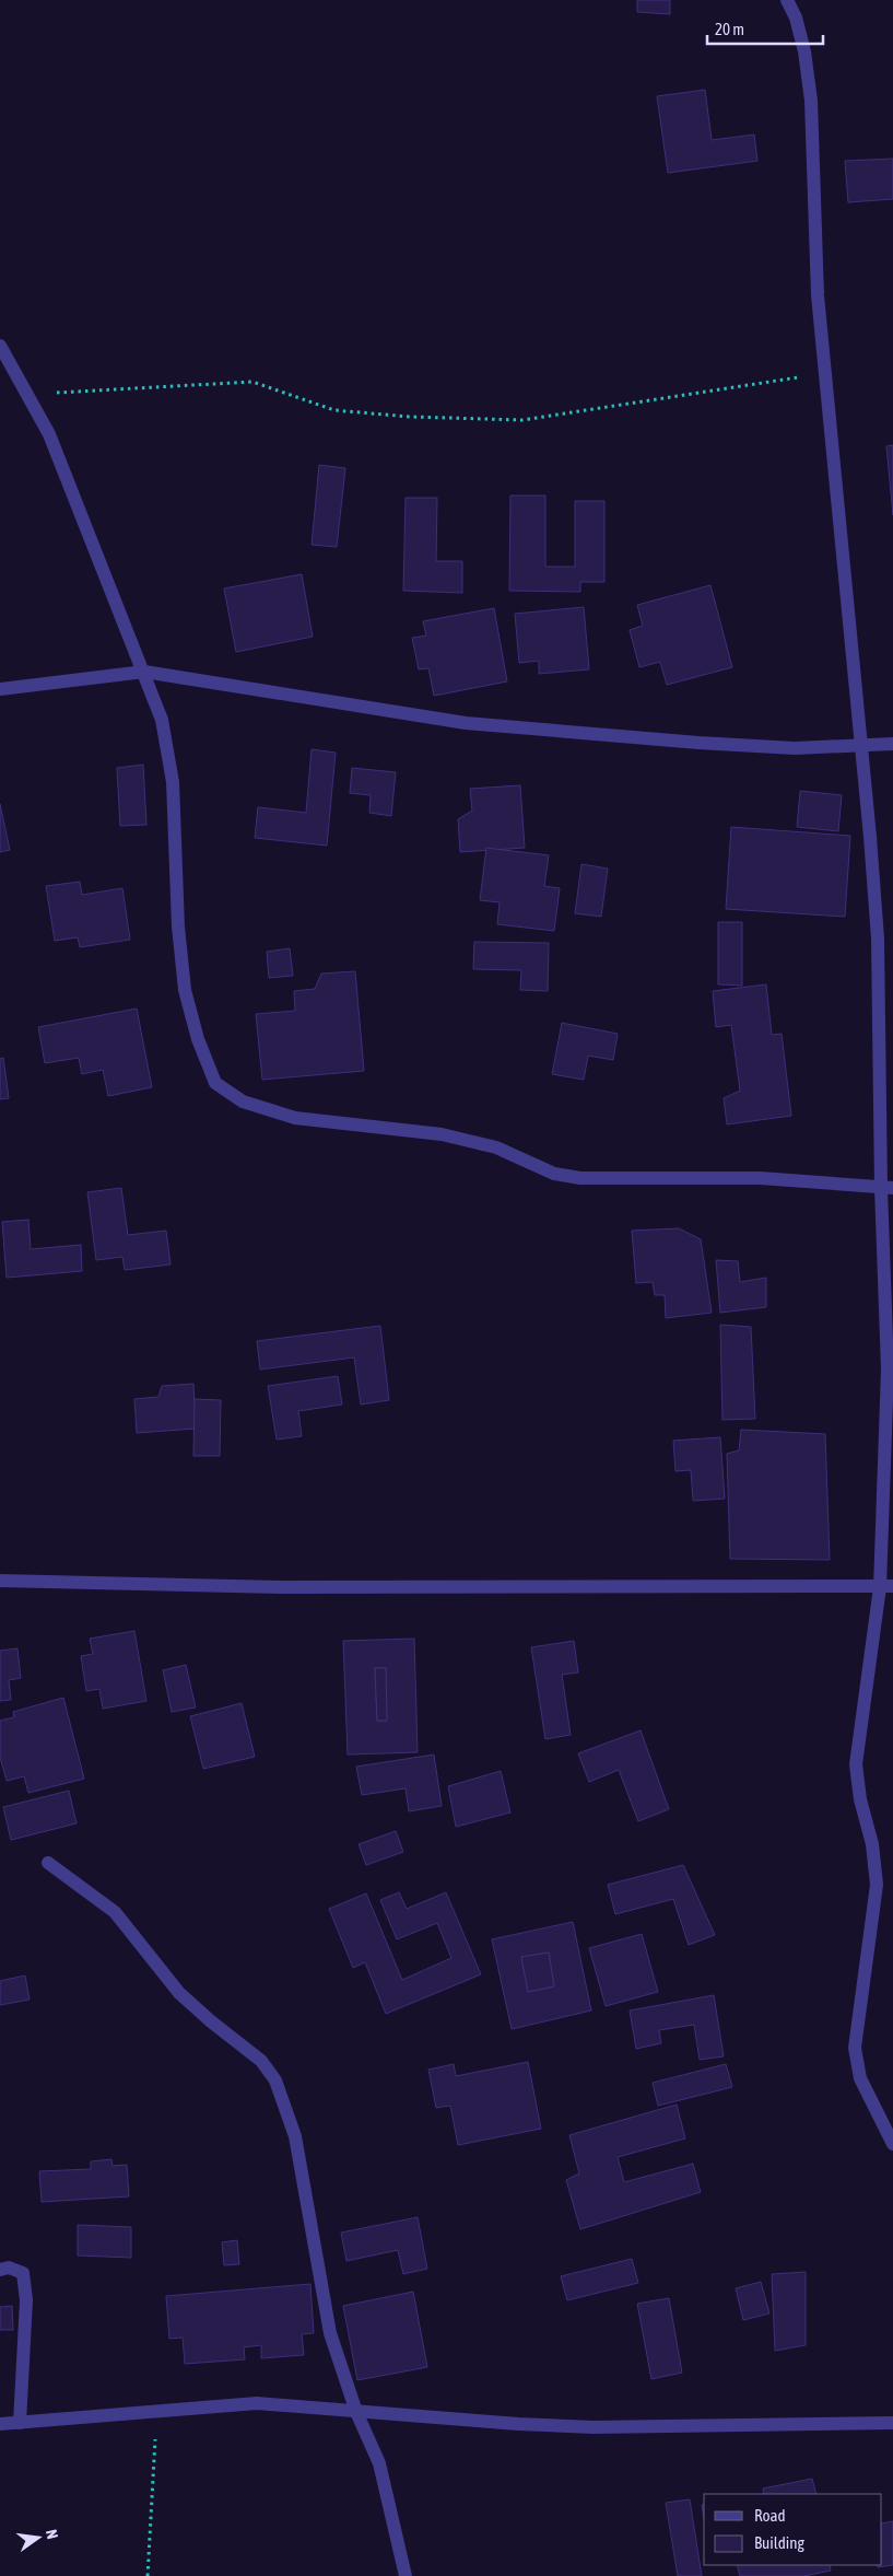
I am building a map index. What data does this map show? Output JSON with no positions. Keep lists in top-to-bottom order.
{
  "legend": ["Road", "Building"],
  "scale_bar": "20 m",
  "north": "right"
}
